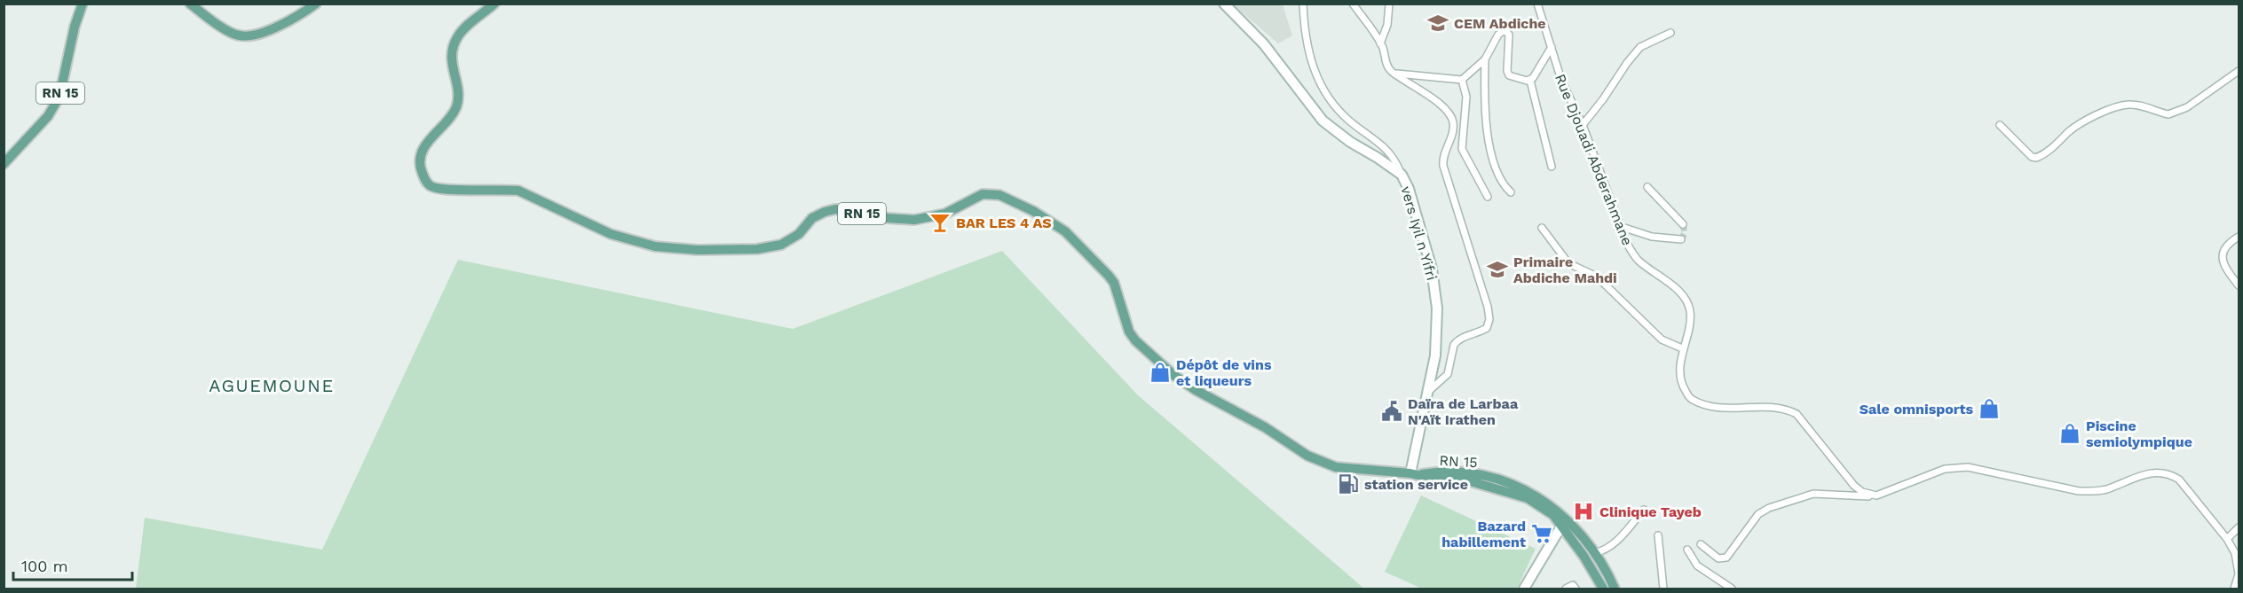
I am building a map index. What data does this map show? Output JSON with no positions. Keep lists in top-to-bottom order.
{
  "streets": {
    "main road": ["RN 15", "vers Iγil n Yifri"],
    "street": ["Rue Djouadi Abderahmane"]
  },
  "crossings": [
    ["RN 15", "vers Iγil n Yifri"]
  ],
  "districts": ["AGUEMOUNE"],
  "places": {
    "school or university": ["CEM Abdiche", "Primaire Abdiche Mahdi"],
    "bar": ["BAR LES 4 AS"],
    "shop": ["Dépôt de vins et liqueurs", "Sale omnisports", "Piscine semiolympique"],
    "public building": ["Daïra de Larbaa N'Aït Irathen"],
    "fuel station": ["station service"],
    "hospital": ["Clinique Tayeb"],
    "supermarket": ["Bazard habillement"]
  },
  "scale_bar": "100 m"
}
